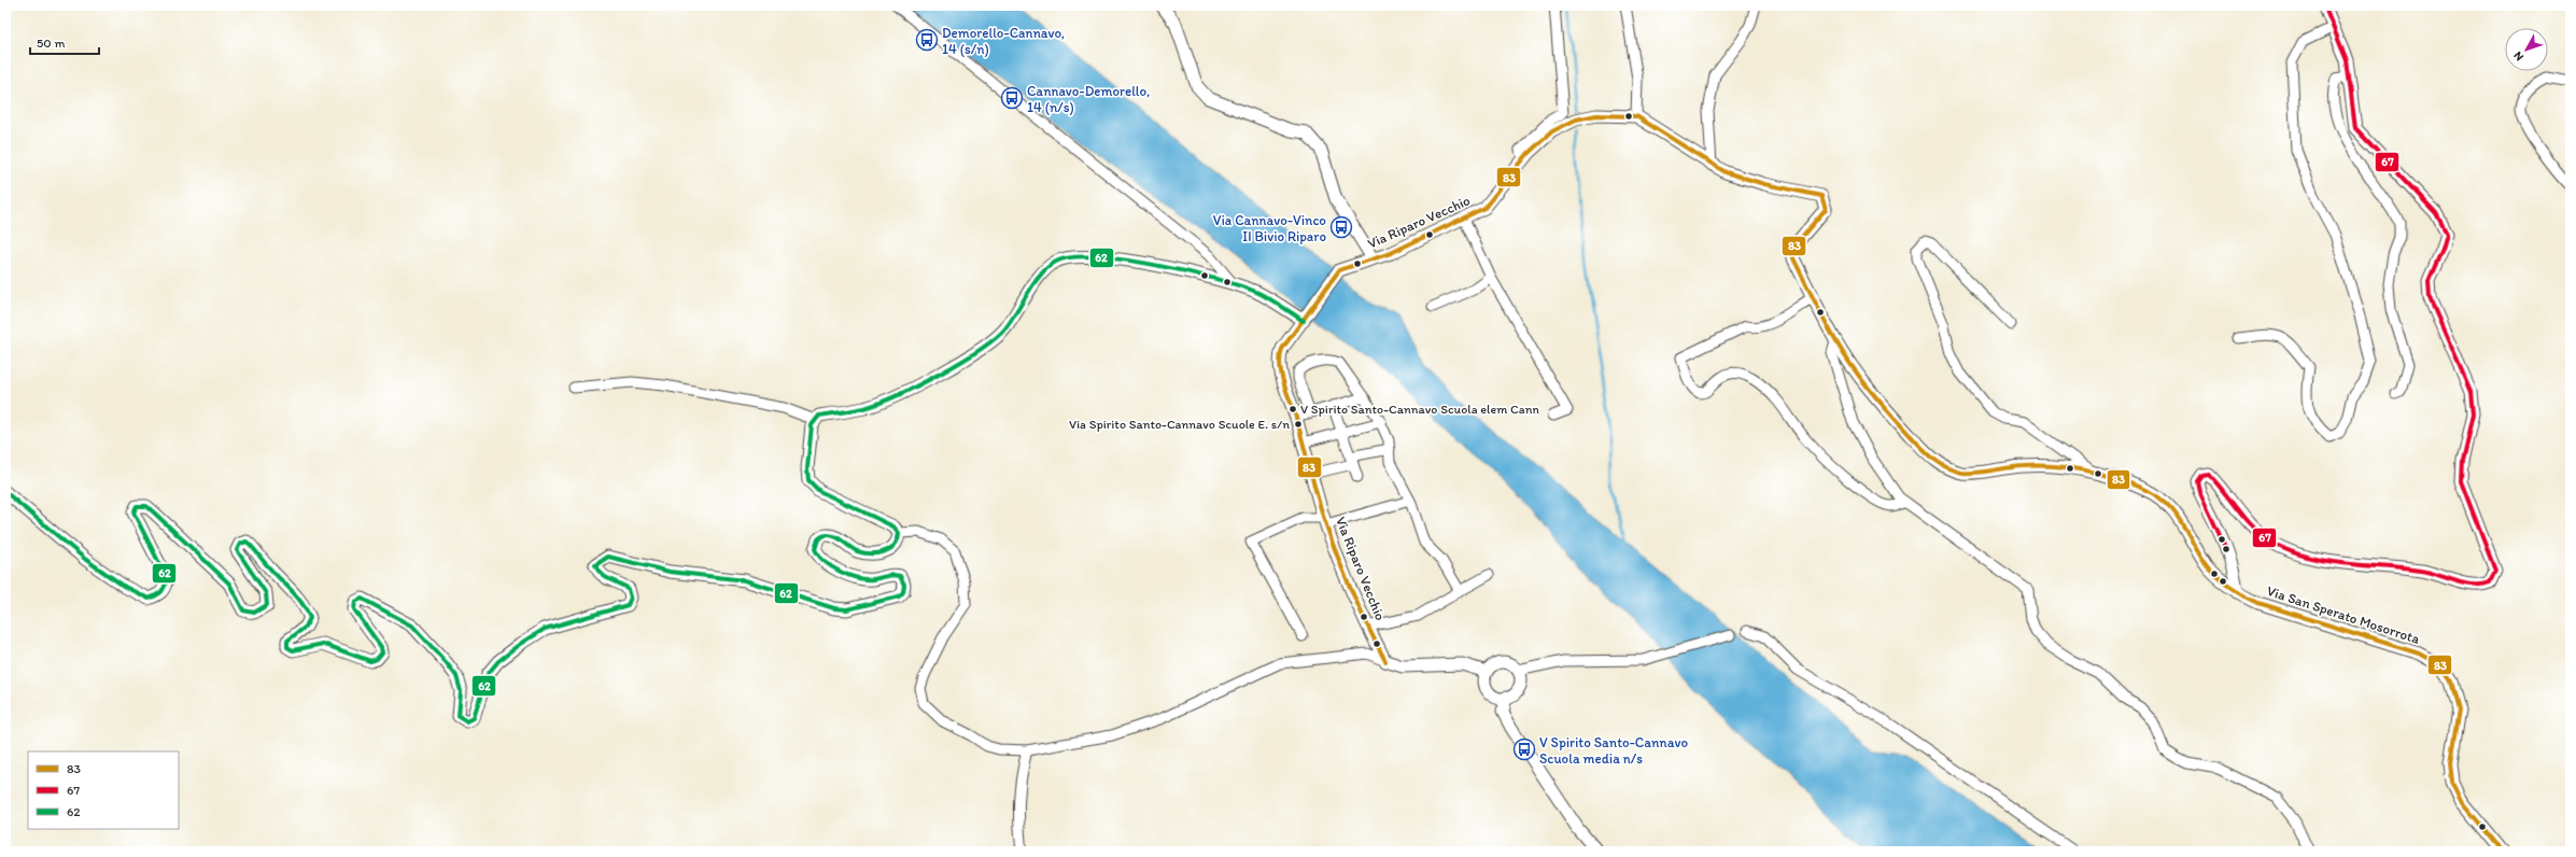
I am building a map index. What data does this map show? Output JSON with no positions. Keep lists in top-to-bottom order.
{
  "streets": {
    "street": ["Via Riparo Vecchio", "Via San Sperato Mosorrota"]
  },
  "places": {
    "bus stop": [
      "Demorello-Cannavo, 14 (s/n)",
      "Cannavo-Demorello, 14 (n/s)",
      "Via Cannavo-Vinco II Bivio Riparo",
      "V Spirito Santo-Cannavo Scuola media n/s"
    ],
    "other": ["V Spirito Santo-Cannavo Scuola elem Cann", "Via Spirito Santo-Cannavo Scuole E. s/n"]
  },
  "lines": ["transit line 67", "transit line 83", "transit line 62"],
  "legend": ["83", "67", "62"],
  "scale_bar": "50 m",
  "north": "bottom left"
}
